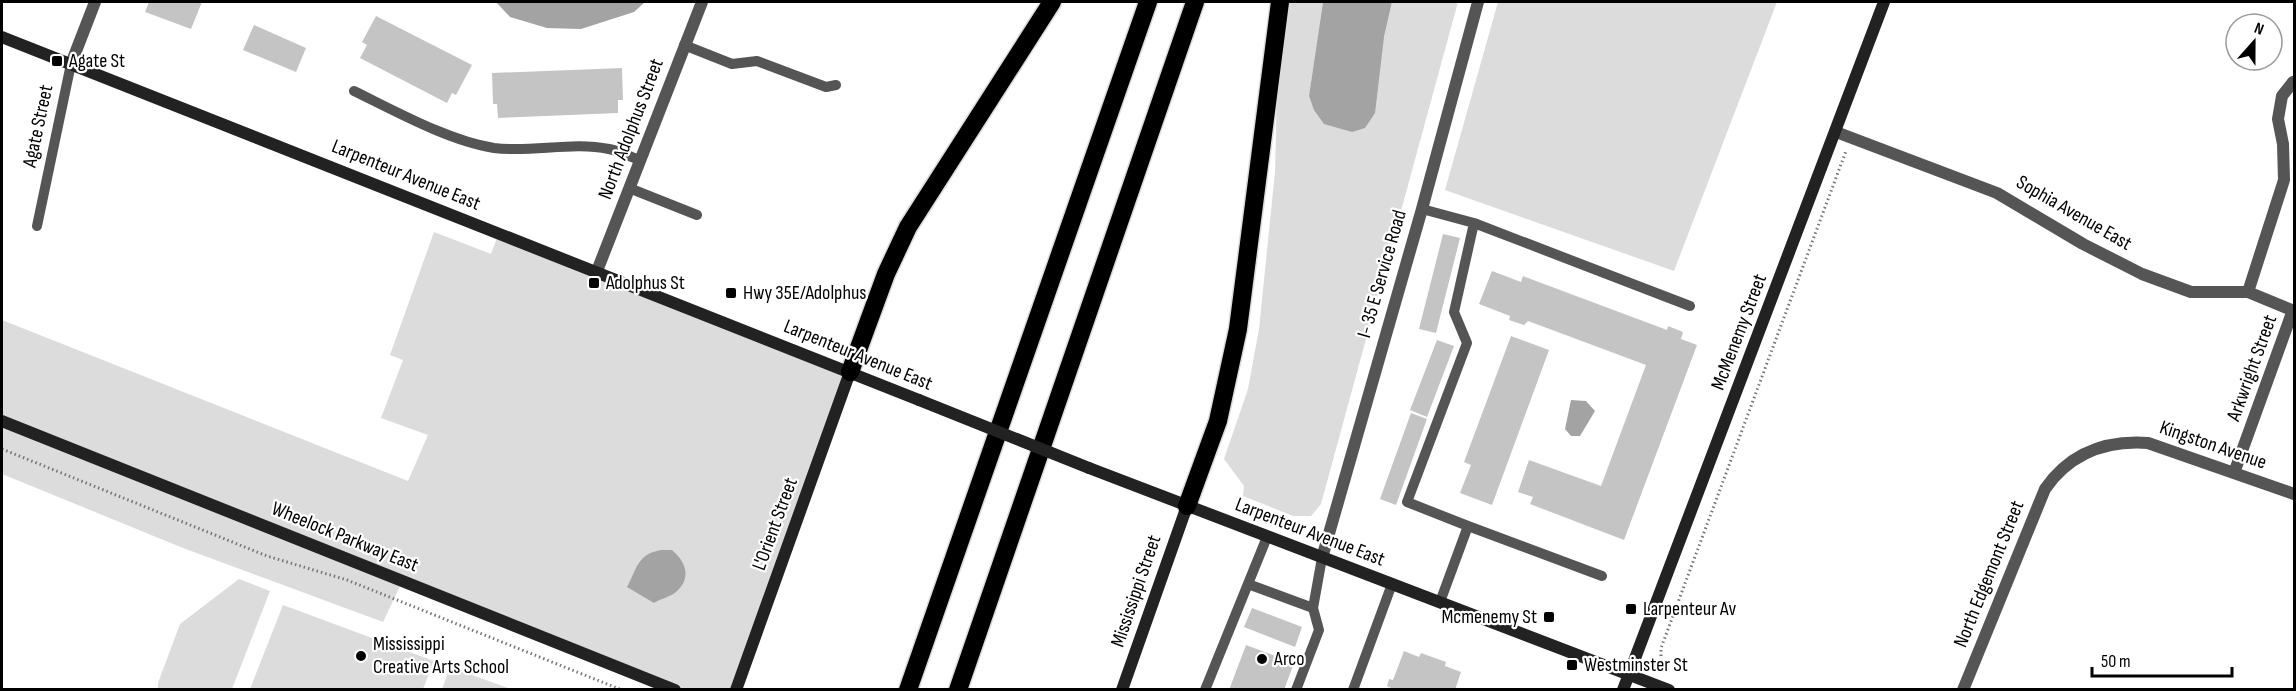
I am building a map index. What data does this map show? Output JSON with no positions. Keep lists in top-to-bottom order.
{
  "streets": {
    "street": [
      "Agate Street",
      "North Adolphus Street",
      "Larpenteur Avenue East",
      "Sophia Avenue East",
      "I- 35 E Service Road",
      "McMenemy Street",
      "Arkwright Street",
      "Kingston Avenue",
      "L'Orient Street",
      "Wheelock Parkway East",
      "North Edgemont Street",
      "Mississippi Street"
    ]
  },
  "crossings": [
    ["Agate Street", "Larpenteur Avenue East"],
    ["North Adolphus Street", "Larpenteur Avenue East"],
    ["Larpenteur Avenue East", "I- 35 E Service Road"],
    ["Larpenteur Avenue East", "McMenemy Street"],
    ["Larpenteur Avenue East", "L'Orient Street"],
    ["Larpenteur Avenue East", "Mississippi Street"],
    ["Sophia Avenue East", "McMenemy Street"],
    ["Sophia Avenue East", "Arkwright Street"],
    ["Arkwright Street", "Kingston Avenue"],
    ["Kingston Avenue", "North Edgemont Street"]
  ],
  "places": {
    "transit": [
      "Agate St",
      "Adolphus St",
      "Hwy 35E/Adolphus",
      "Larpenteur Av",
      "Mcmenemy St",
      "Westminster St"
    ],
    "other": ["Mississippi Creative Arts School", "Arco"]
  },
  "scale_bar": "50 m",
  "north": "top"
}
